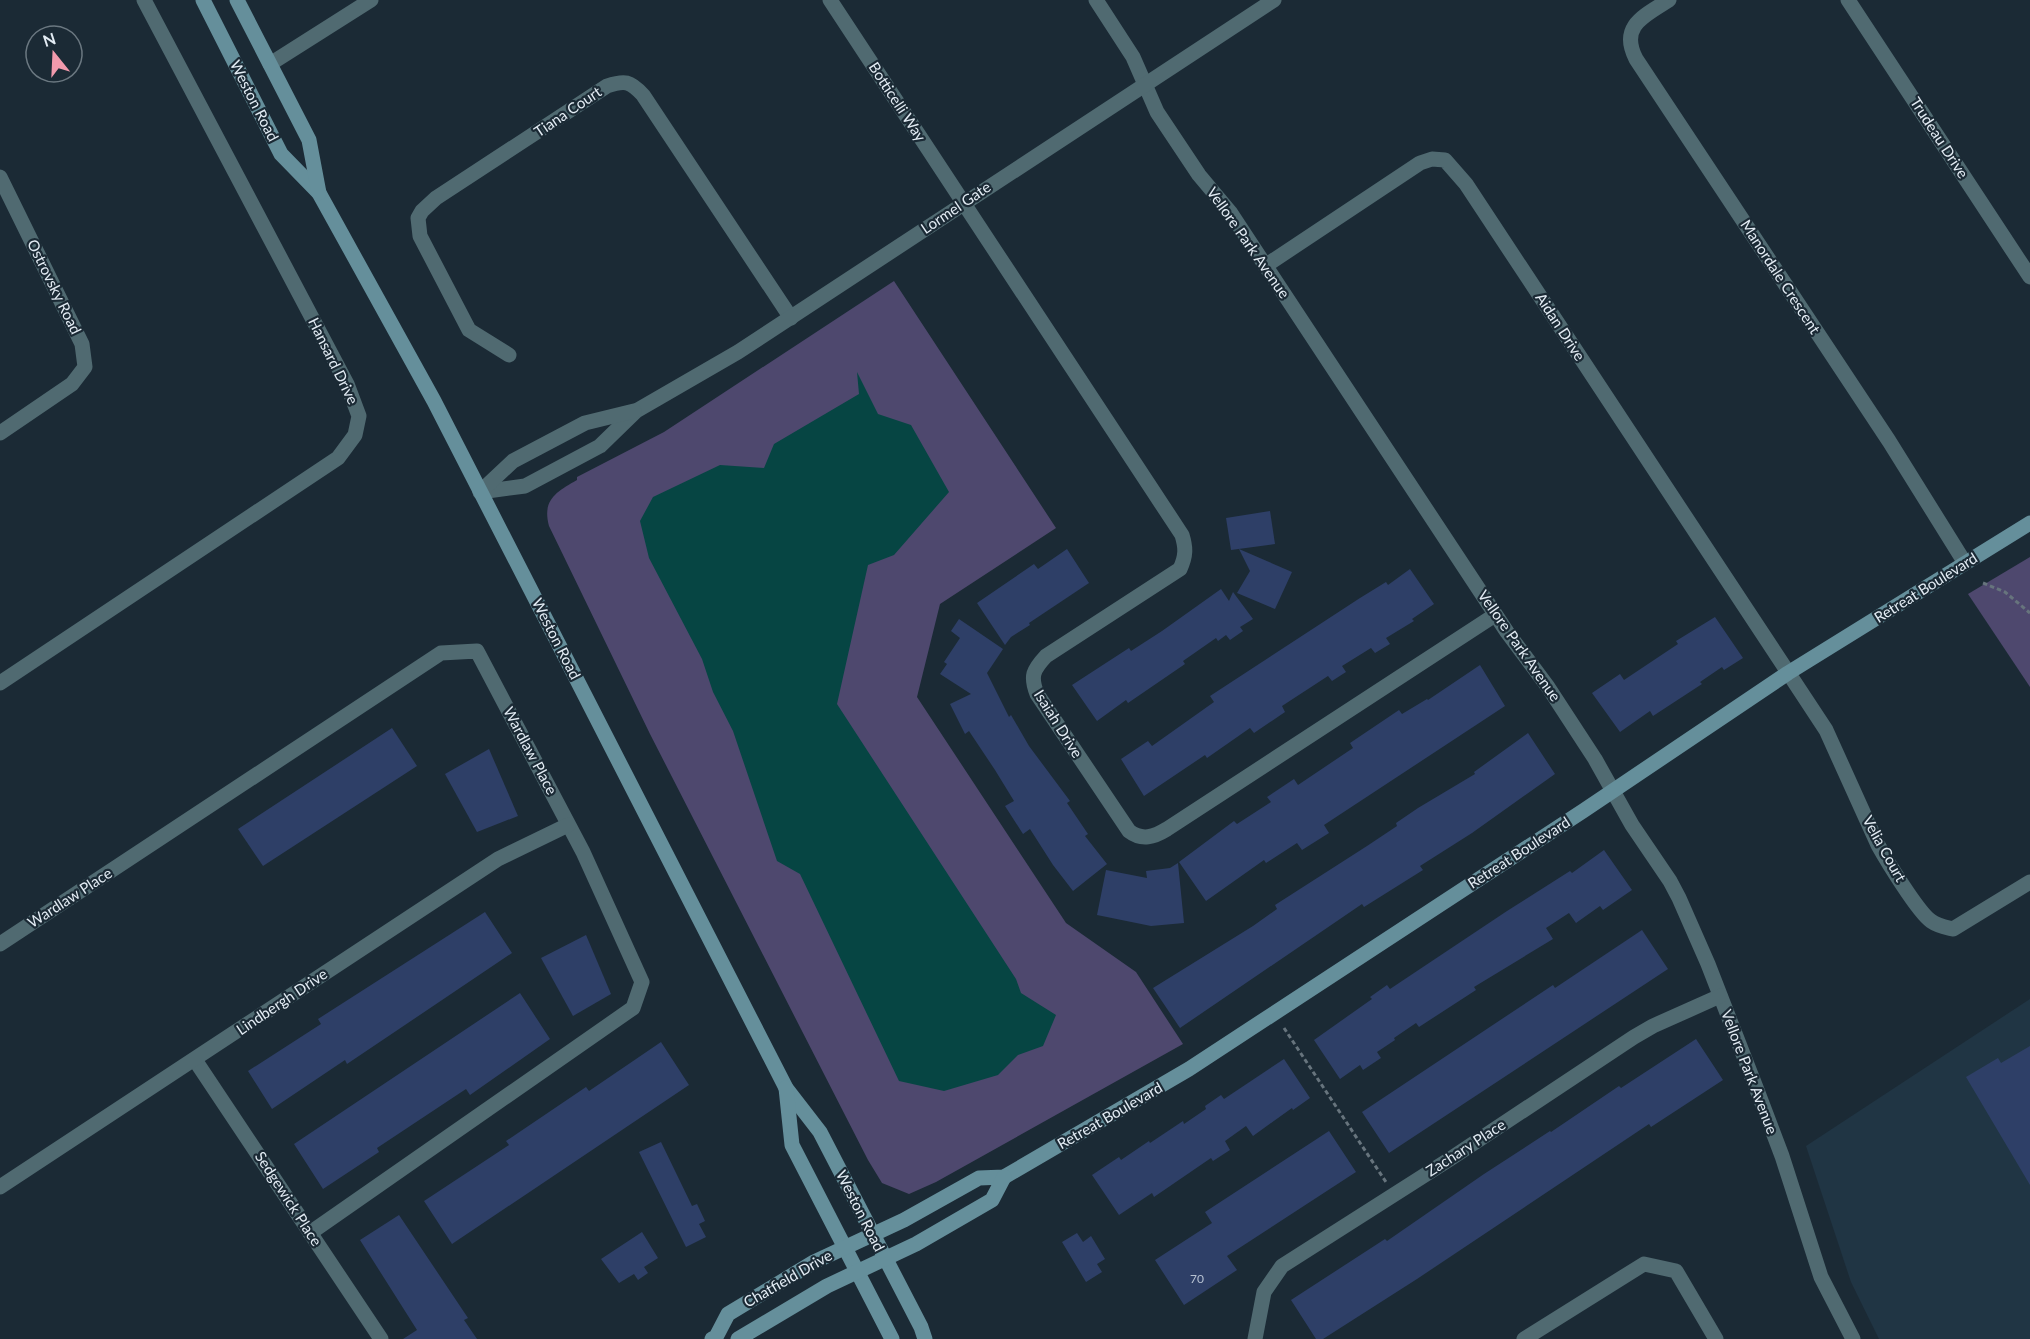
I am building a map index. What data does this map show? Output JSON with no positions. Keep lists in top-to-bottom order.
{
  "streets": {
    "main road": ["Weston Road", "Retreat Boulevard", "Chatfield Drive"],
    "street": [
      "Botticelli Way",
      "Tiana Court",
      "Trudeau Drive",
      "Lormel Gate",
      "Vellore Park Avenue",
      "Manordale Crescent",
      "Ostrovsky Road",
      "Aidan Drive",
      "Hansard Drive",
      "Isaiah Drive",
      "Wardlaw Place",
      "Velia Court",
      "Lindbergh Drive",
      "Zachary Place",
      "Sedgewick Place"
    ]
  },
  "crossings": [
    ["Weston Road", "Lormel Gate"],
    ["Weston Road", "Retreat Boulevard"],
    ["Weston Road", "Chatfield Drive"],
    ["Botticelli Way", "Lormel Gate"],
    ["Botticelli Way", "Isaiah Drive"],
    ["Tiana Court", "Lormel Gate"],
    ["Lormel Gate", "Vellore Park Avenue"],
    ["Lormel Gate", "Isaiah Drive"],
    ["Vellore Park Avenue", "Aidan Drive"],
    ["Vellore Park Avenue", "Retreat Boulevard"],
    ["Vellore Park Avenue", "Isaiah Drive"],
    ["Vellore Park Avenue", "Zachary Place"],
    ["Manordale Crescent", "Retreat Boulevard"],
    ["Aidan Drive", "Retreat Boulevard"],
    ["Aidan Drive", "Velia Court"],
    ["Retreat Boulevard", "Velia Court"],
    ["Retreat Boulevard", "Chatfield Drive"],
    ["Wardlaw Place", "Lindbergh Drive"],
    ["Wardlaw Place", "Sedgewick Place"],
    ["Lindbergh Drive", "Sedgewick Place"]
  ],
  "house_numbers": ["70"],
  "north": "top"
}
